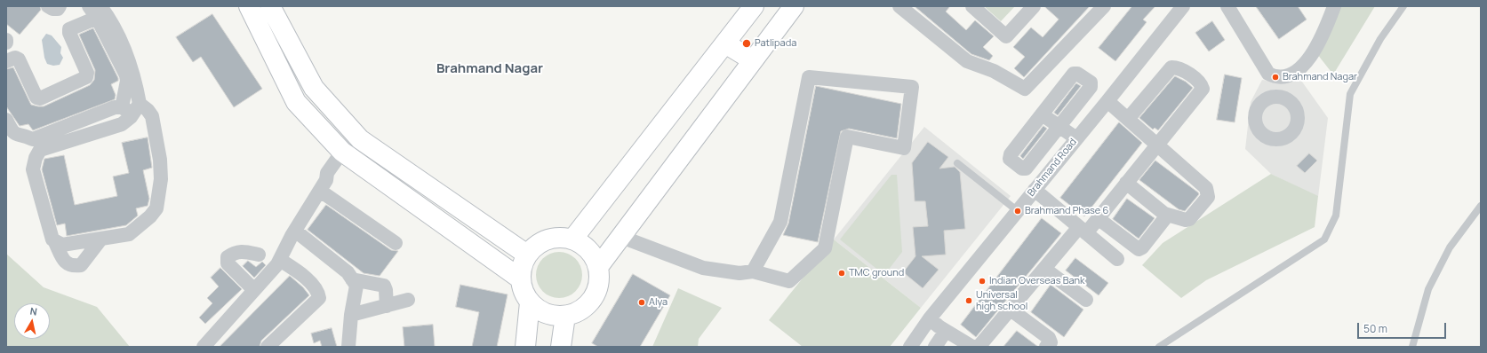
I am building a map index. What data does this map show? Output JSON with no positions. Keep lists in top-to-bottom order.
{
  "streets": {
    "street": ["Brahmand Road"]
  },
  "districts": ["Brahmand Nagar"],
  "places": [
    "Patlipada",
    "Brahmand Nagar",
    "Brahmand Phase 6",
    "TMC ground",
    "Indian Overseas Bank",
    "Universal high school",
    "Alya"
  ],
  "scale_bar": "50 m",
  "north": "top"
}
